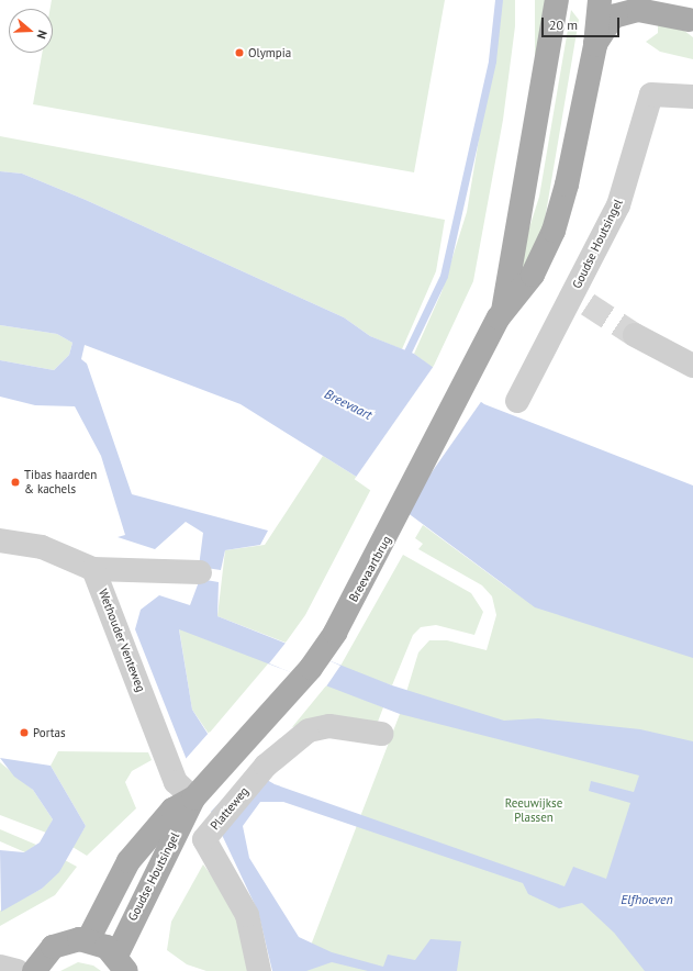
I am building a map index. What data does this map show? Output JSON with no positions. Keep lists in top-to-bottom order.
{
  "streets": {
    "main road": ["Goudse Houtsingel", "Breevaartbrug"],
    "street": ["Wethouder Venteweg", "Platteweg"]
  },
  "crossings": [
    ["Goudse Houtsingel", "Breevaartbrug"],
    ["Goudse Houtsingel", "Wethouder Venteweg"],
    ["Breevaartbrug", "Wethouder Venteweg"]
  ],
  "water": ["Breevaart", "Elfhoeven"],
  "parks": ["Reeuwijkse Plassen"],
  "places": ["Olympia", "Tibas haarden & kachels", "Portas"],
  "scale_bar": "20 m",
  "north": "right"
}
